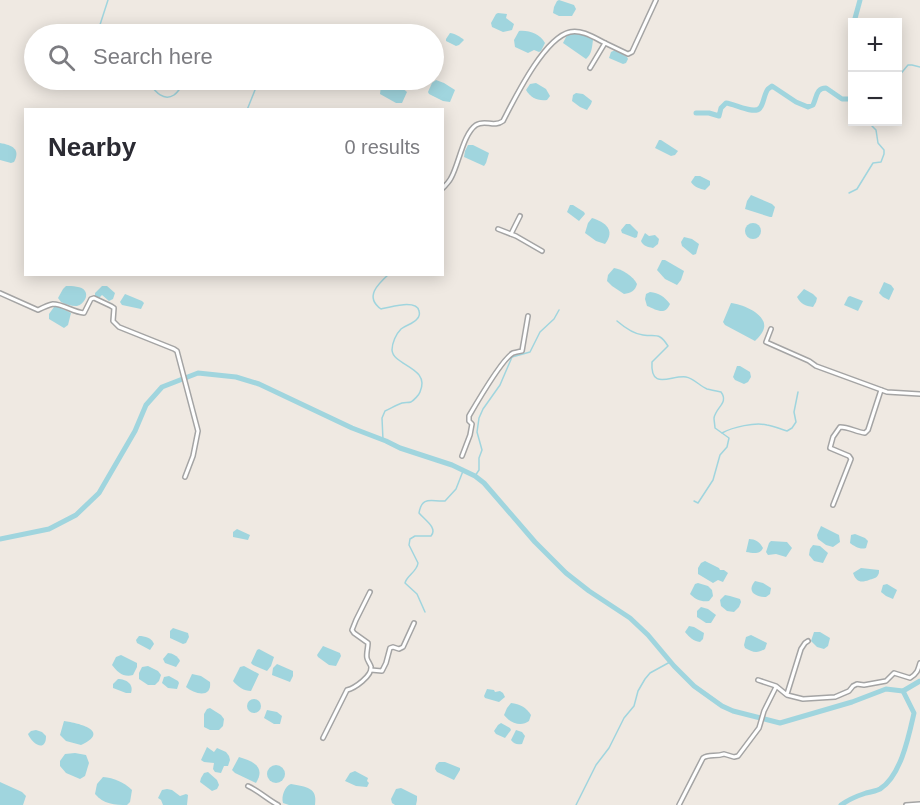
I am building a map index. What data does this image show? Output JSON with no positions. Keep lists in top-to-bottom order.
{
  "page": {
    "map_buttons": ["+", "−"],
    "search": "Search here",
    "heading": ["Nearby", "0 results"]
  }
}
